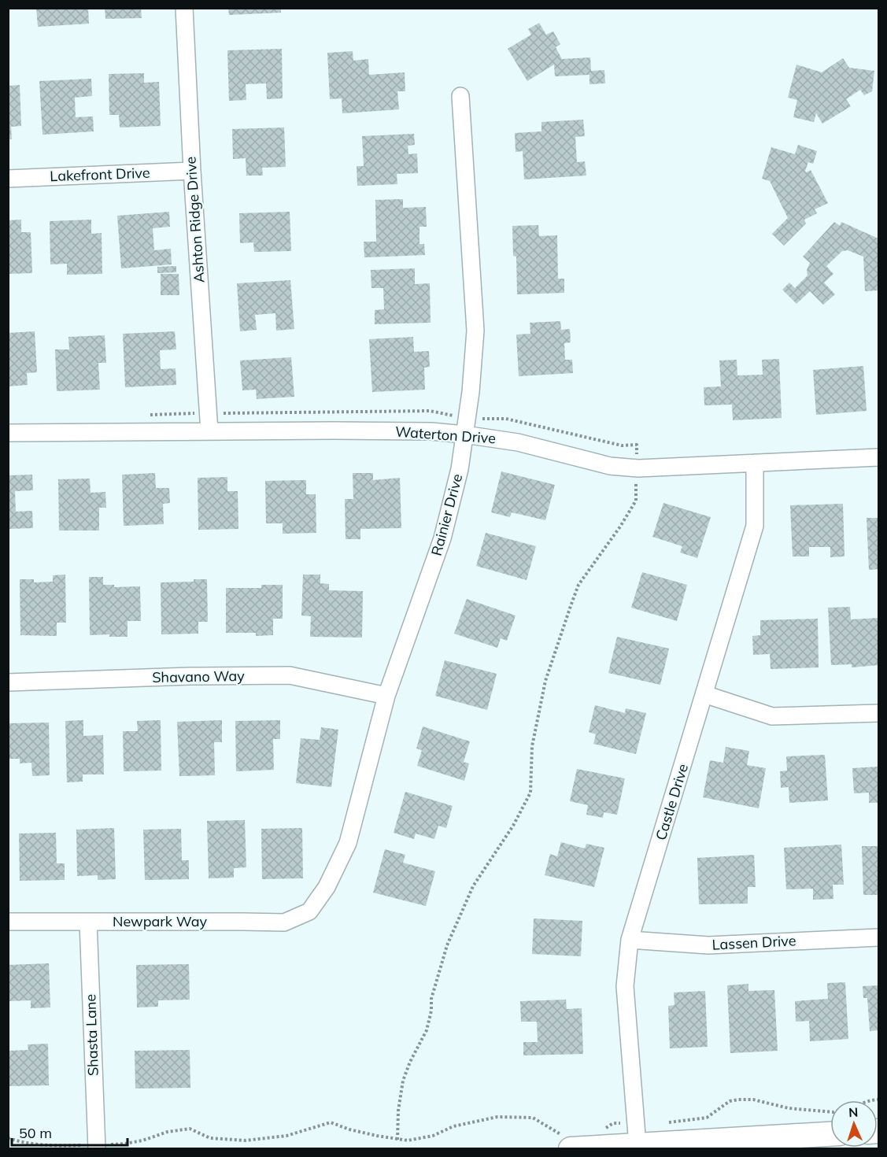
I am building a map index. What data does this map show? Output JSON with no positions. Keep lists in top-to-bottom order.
{
  "streets": {
    "street": [
      "Lakefront Drive",
      "Ashton Ridge Drive",
      "Waterton Drive",
      "Rainier Drive",
      "Shavano Way",
      "Castle Drive",
      "Newpark Way",
      "Lassen Drive",
      "Shasta Lane"
    ]
  },
  "crossings": [
    ["Lakefront Drive", "Ashton Ridge Drive"],
    ["Ashton Ridge Drive", "Waterton Drive"],
    ["Waterton Drive", "Rainier Drive"],
    ["Waterton Drive", "Castle Drive"],
    ["Rainier Drive", "Shavano Way"],
    ["Rainier Drive", "Newpark Way"],
    ["Castle Drive", "Lassen Drive"],
    ["Newpark Way", "Shasta Lane"]
  ],
  "scale_bar": "50 m",
  "north": "top"
}
